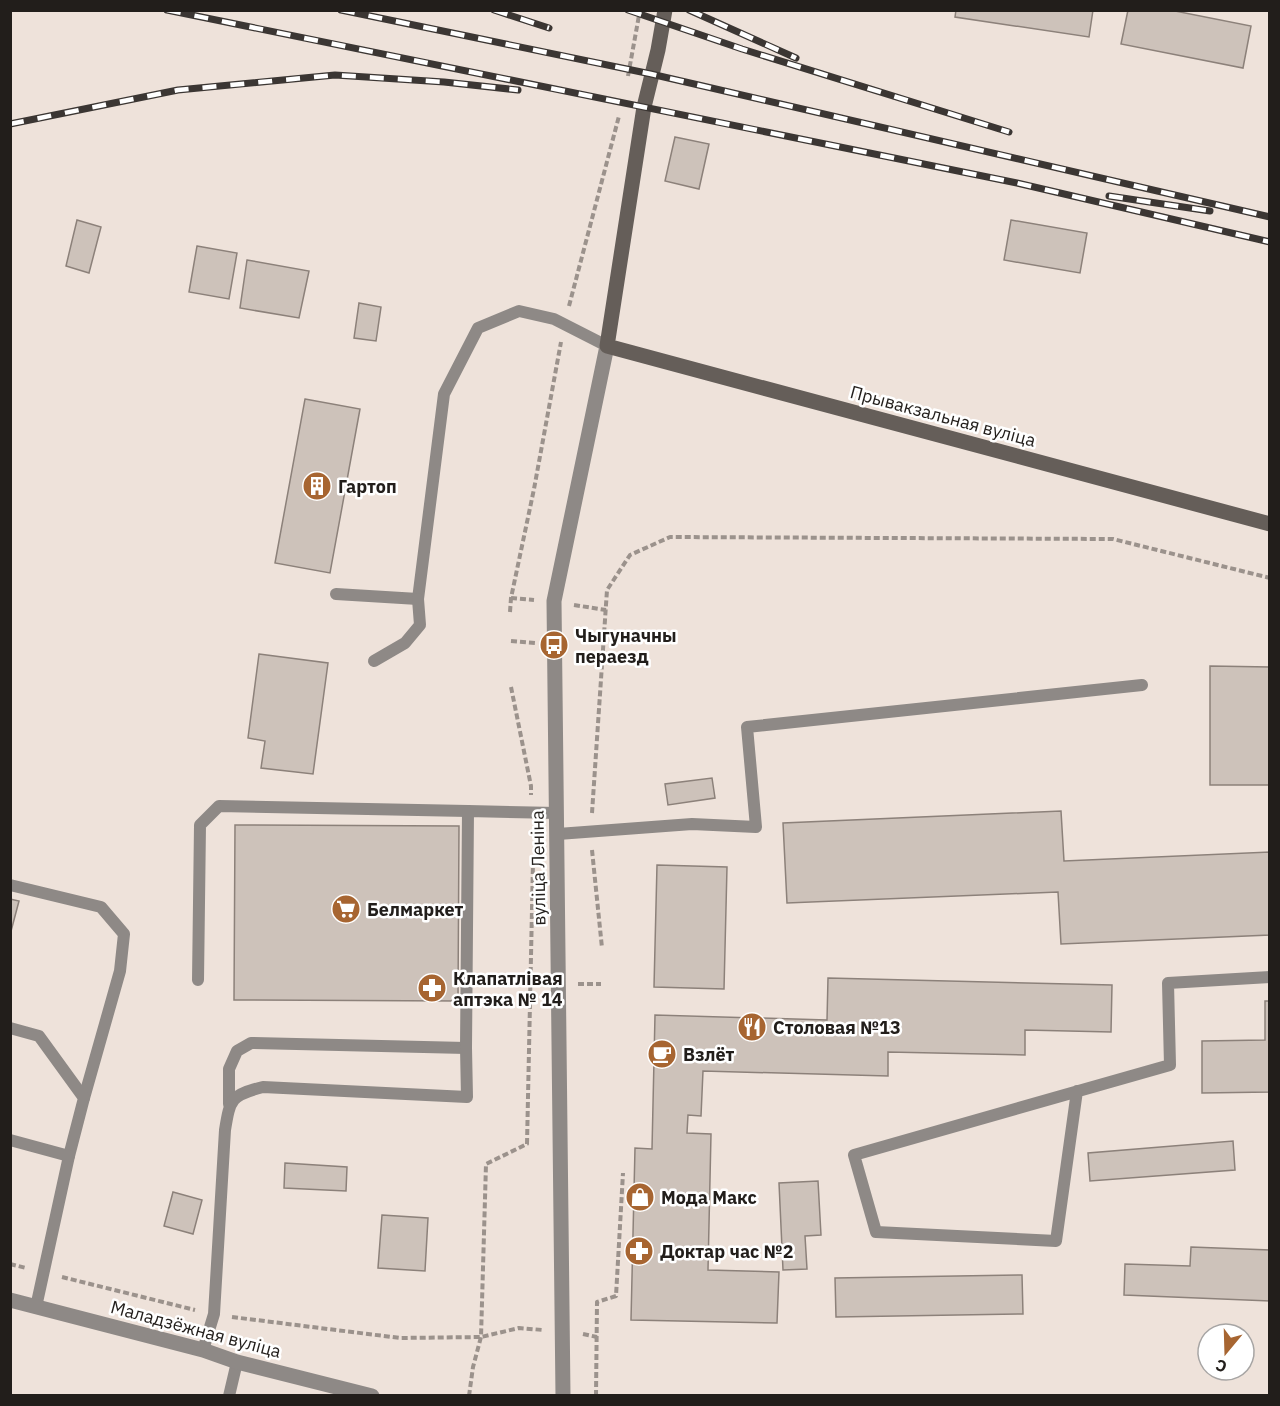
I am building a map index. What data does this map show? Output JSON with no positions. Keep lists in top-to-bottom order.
{
  "streets": {
    "main road": ["Прывакзальная вуліца"],
    "street": ["вуліца Леніна", "Маладзёжная вуліца"]
  },
  "crossings": [
    ["Прывакзальная вуліца", "вуліца Леніна"]
  ],
  "places": {
    "building": ["Гартоп"],
    "bus stop": ["Чыгуначны пераезд"],
    "supermarket": ["Белмаркет"],
    "pharmacy": ["Клапатлівая аптэка № 14", "Доктар час №2"],
    "restaurant": ["Столовая №13"],
    "cafe": ["Взлёт"],
    "shop": ["Мода Макс"]
  },
  "north": "bottom"
}
